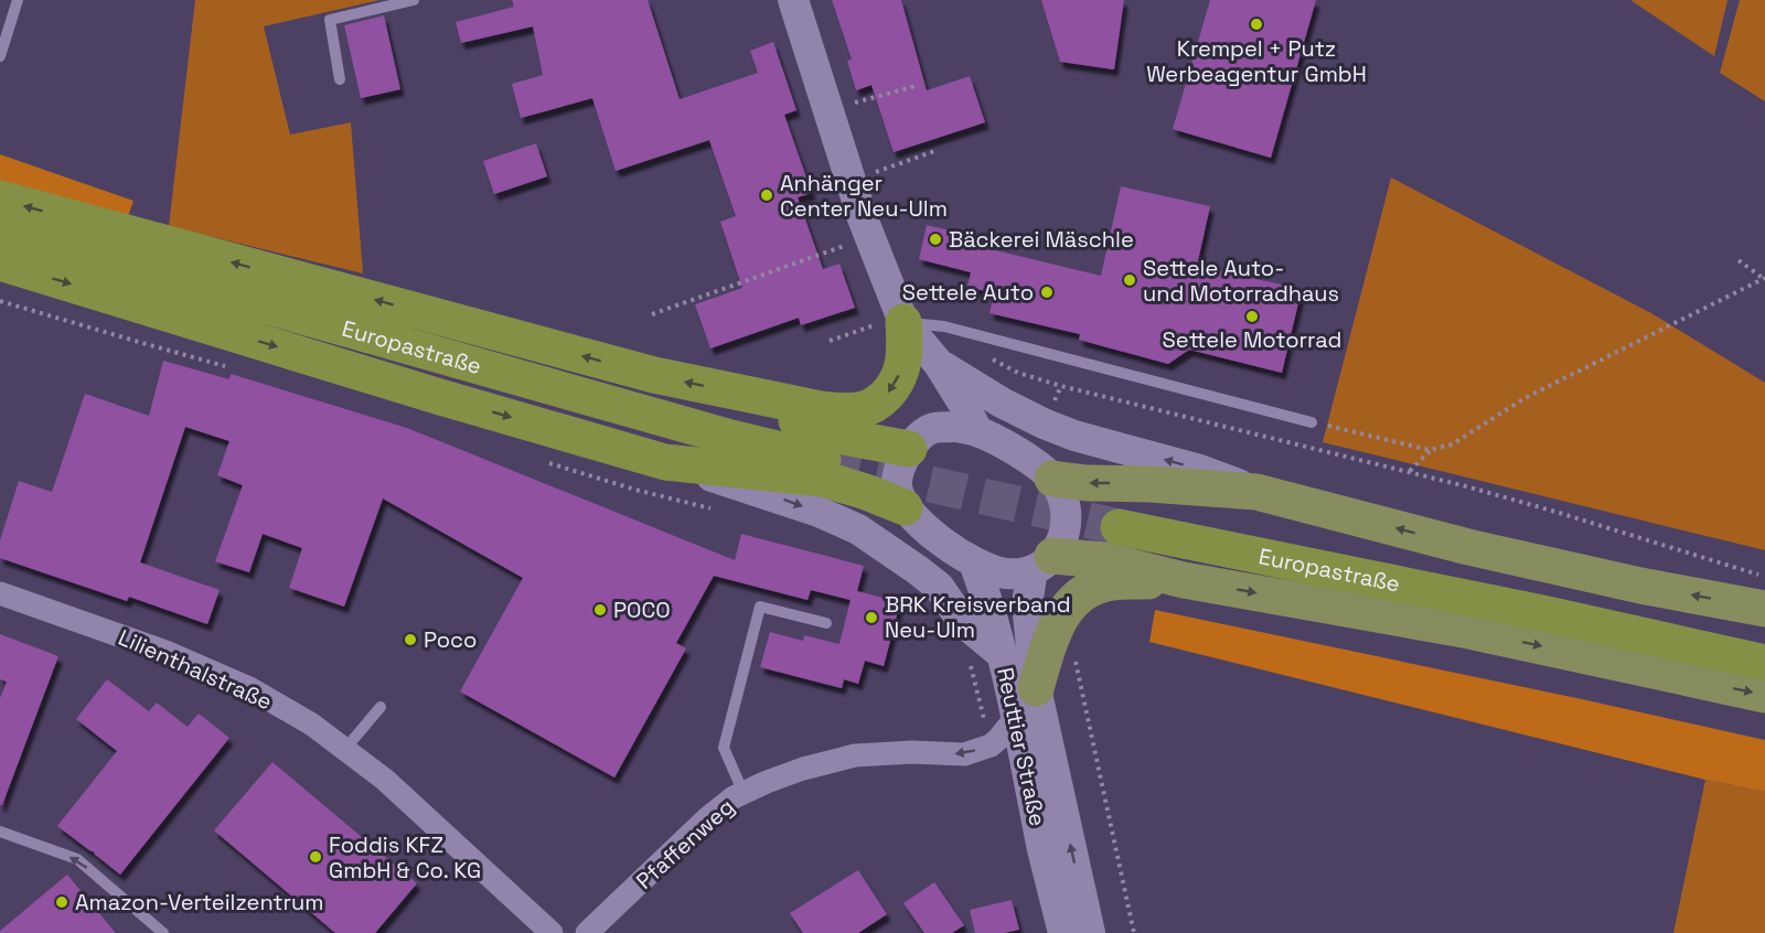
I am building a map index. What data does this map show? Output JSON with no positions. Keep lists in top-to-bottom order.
{
  "streets": {
    "highway": ["Europastraße"],
    "main road": ["Reuttier Straße"],
    "street": ["Lilienthalstraße", "Pfaffenweg"]
  },
  "one_way": ["Pfaffenweg"],
  "places": [
    "Krempel + Putz Werbeagentur GmbH",
    "Anhänger Center Neu-Ulm",
    "Bäckerei Mäschle",
    "Settele Auto- und Motorradhaus",
    "Settele Auto",
    "Settele Motorrad",
    "POCO",
    "BRK Kreisverband Neu-Ulm",
    "Poco",
    "Foddis KFZ GmbH & Co. KG",
    "Amazon-Verteilzentrum"
  ]
}
